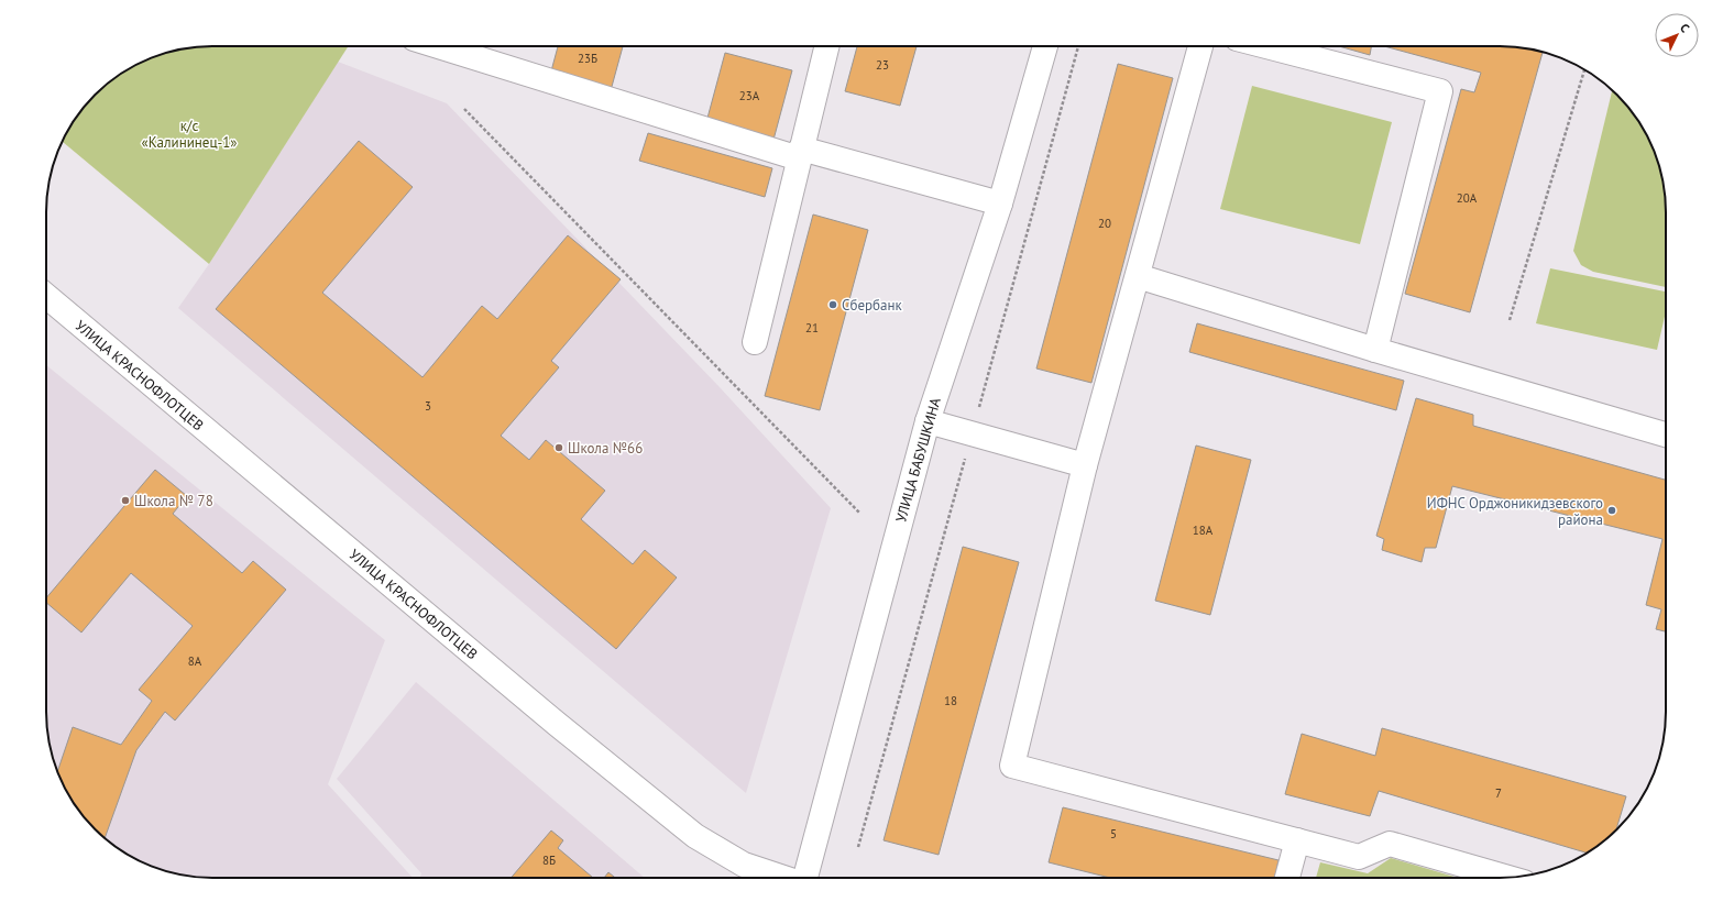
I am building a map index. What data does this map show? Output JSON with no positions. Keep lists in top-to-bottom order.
{
  "streets": {
    "street": ["УЛИЦА КРАСНОФЛОТЦЕВ", "УЛИЦА БАБУШКИНА"]
  },
  "parks": ["к/с «Калининец-1»"],
  "places": [
    "Сбербанк",
    "Школа №66",
    "Школа № 78",
    "ИФНС Орджоникидзевского района"
  ],
  "house_numbers": [
    "23Б",
    "23",
    "23А",
    "20А",
    "20",
    "21",
    "3",
    "18А",
    "8А",
    "18",
    "7",
    "5",
    "8Б"
  ],
  "north": "top right"
}
